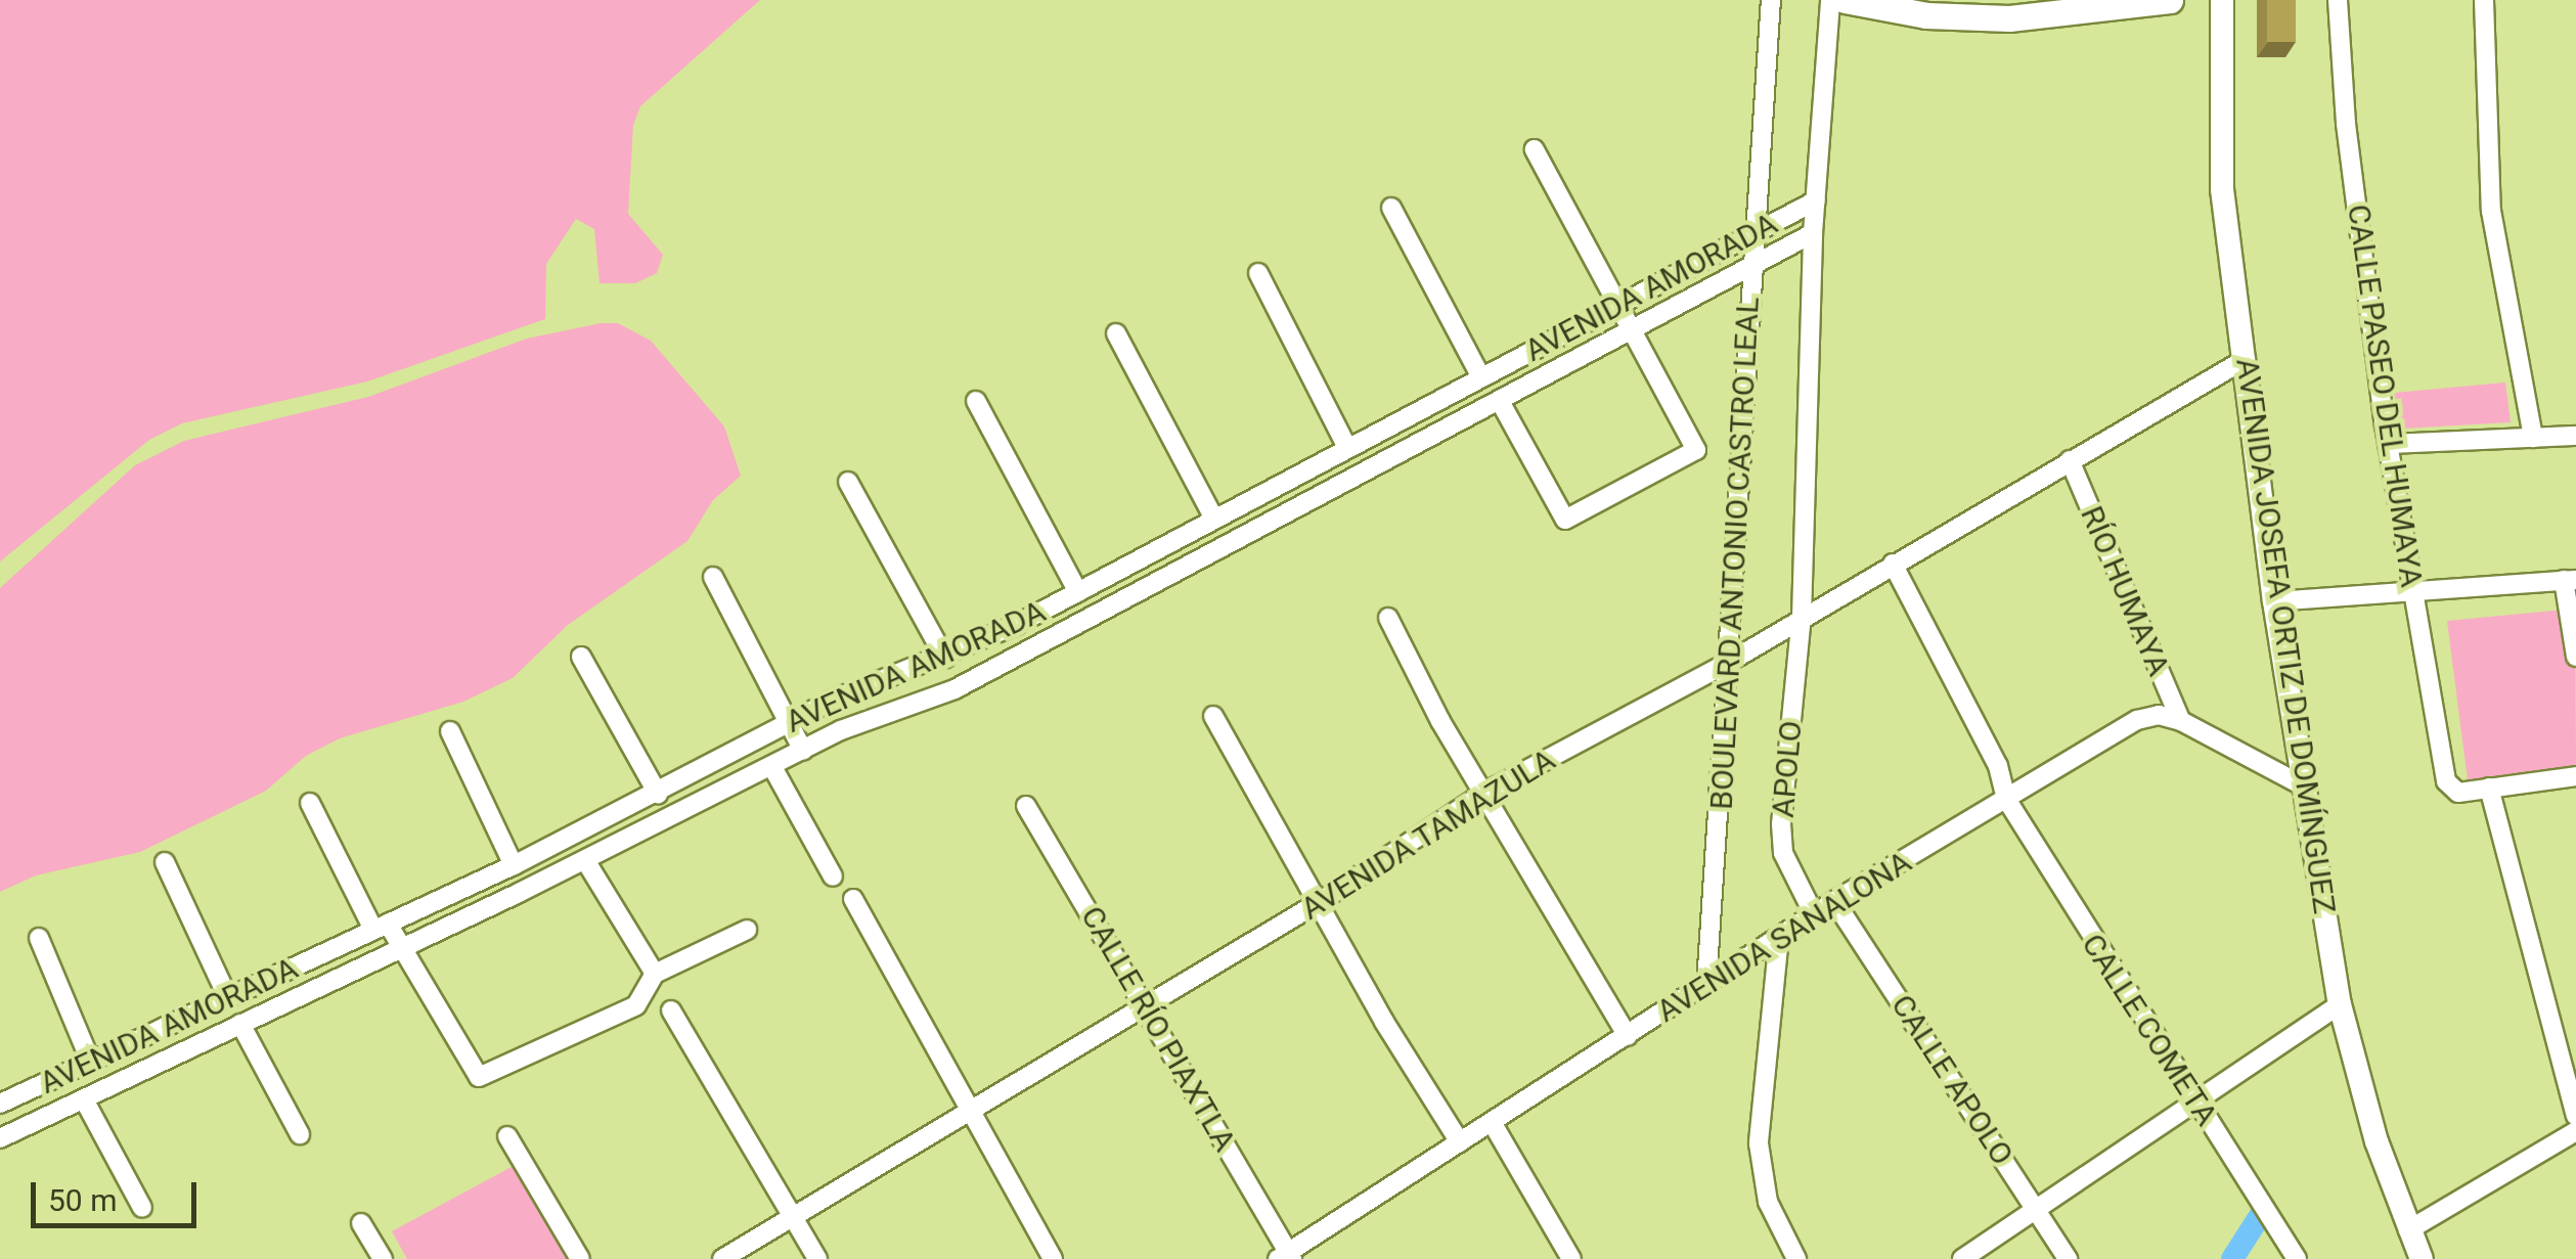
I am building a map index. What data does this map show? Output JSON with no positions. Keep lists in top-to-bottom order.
{
  "streets": {
    "street": [
      "AVENIDA AMORADA",
      "CALLE PASEO DEL HUMAYA",
      "BOULEVARD ANTONIO CASTRO LEAL",
      "RÍO HUMAYA",
      "AVENIDA JOSEFA ORTIZ DE DOMÍNGUEZ",
      "APOLO",
      "AVENIDA TAMAZULA",
      "AVENIDA SANALONA",
      "CALLE RÍO PIAXTLA",
      "CALLE COMETA",
      "CALLE APOLO"
    ]
  },
  "crossings": [
    ["AVENIDA AMORADA", "BOULEVARD ANTONIO CASTRO LEAL"],
    ["BOULEVARD ANTONIO CASTRO LEAL", "APOLO"],
    ["BOULEVARD ANTONIO CASTRO LEAL", "AVENIDA TAMAZULA"],
    ["BOULEVARD ANTONIO CASTRO LEAL", "AVENIDA SANALONA"],
    ["RÍO HUMAYA", "AVENIDA TAMAZULA"],
    ["RÍO HUMAYA", "AVENIDA SANALONA"],
    ["AVENIDA JOSEFA ORTIZ DE DOMÍNGUEZ", "AVENIDA TAMAZULA"],
    ["AVENIDA JOSEFA ORTIZ DE DOMÍNGUEZ", "AVENIDA SANALONA"],
    ["APOLO", "AVENIDA TAMAZULA"],
    ["APOLO", "AVENIDA SANALONA"],
    ["AVENIDA TAMAZULA", "CALLE RÍO PIAXTLA"],
    ["AVENIDA TAMAZULA", "CALLE COMETA"],
    ["AVENIDA SANALONA", "CALLE RÍO PIAXTLA"],
    ["AVENIDA SANALONA", "CALLE COMETA"],
    ["AVENIDA SANALONA", "CALLE APOLO"]
  ],
  "scale_bar": "50 m"
}
